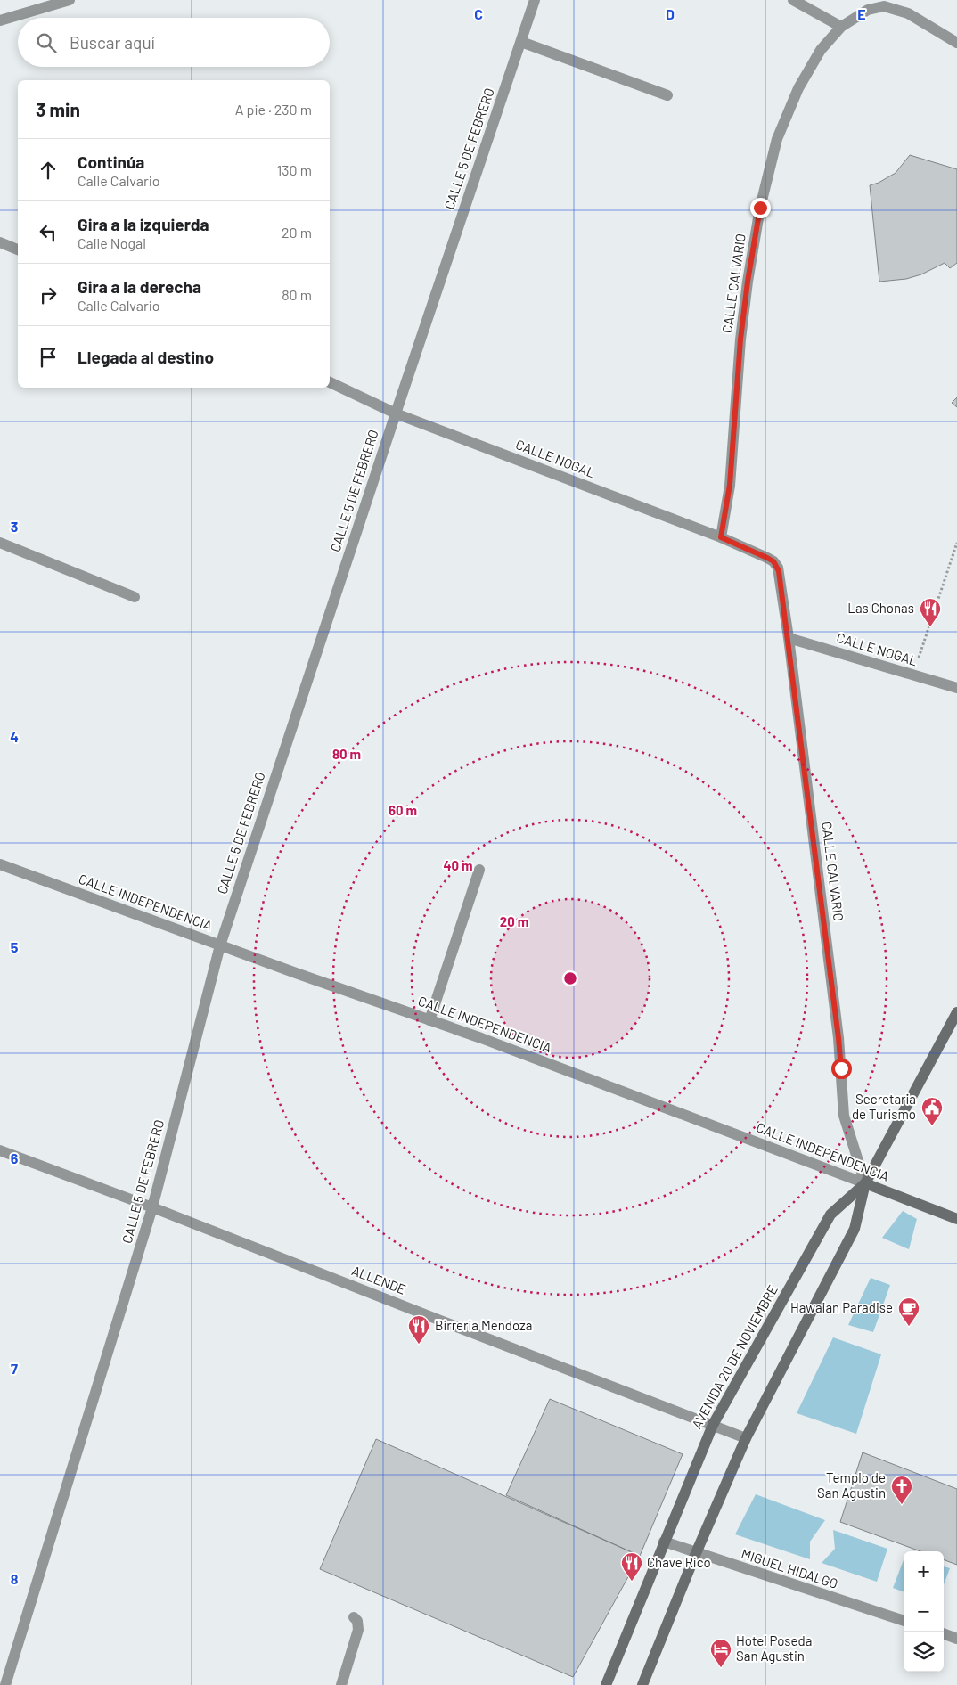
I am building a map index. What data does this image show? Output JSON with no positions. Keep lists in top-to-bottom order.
{
  "streets": {
    "main road": ["CALLE INDEPENDENCIA", "AVENIDA 20 DE NOVIEMBRE"],
    "street": [
      "CALLE 5 DE FEBRERO",
      "CALLE CALVARIO",
      "CALLE NOGAL",
      "ALLENDE",
      "MIGUEL HIDALGO"
    ]
  },
  "crossings": [
    ["CALLE 5 DE FEBRERO", "CALLE NOGAL"],
    ["CALLE 5 DE FEBRERO", "CALLE INDEPENDENCIA"],
    ["CALLE 5 DE FEBRERO", "ALLENDE"],
    ["CALLE CALVARIO", "CALLE NOGAL"],
    ["CALLE CALVARIO", "CALLE INDEPENDENCIA"],
    ["CALLE CALVARIO", "AVENIDA 20 DE NOVIEMBRE"],
    ["CALLE INDEPENDENCIA", "AVENIDA 20 DE NOVIEMBRE"],
    ["ALLENDE", "AVENIDA 20 DE NOVIEMBRE"],
    ["AVENIDA 20 DE NOVIEMBRE", "MIGUEL HIDALGO"]
  ],
  "places": {
    "restaurant": ["Las Chonas", "Birreria Mendoza", "Chave Rico"],
    "public building": ["Secretaria de Turismo"],
    "cafe": ["Hawaian Paradise"],
    "church": ["Templo de San Agustin"],
    "hotel": ["Hotel Poseda San Agustin"]
  },
  "page": {
    "search": "Buscar aquí",
    "heading": ["3 min", "A pie · 230 m"],
    "list": [
      ["Continúa", "Calle Calvario", "130 m"],
      ["Gira a la izquierda", "Calle Nogal", "20 m"],
      ["Gira a la derecha", "Calle Calvario", "80 m"],
      "Llegada al destino"
    ],
    "map_buttons": ["+", "−"]
  },
  "grid": {
    "columns": ["C", "D", "E"],
    "rows": [
      "3",
      "4",
      "5",
      "6",
      "7",
      "8"
    ]
  },
  "rings": [
    "80 m",
    "60 m",
    "40 m",
    "20 m"
  ]
}
